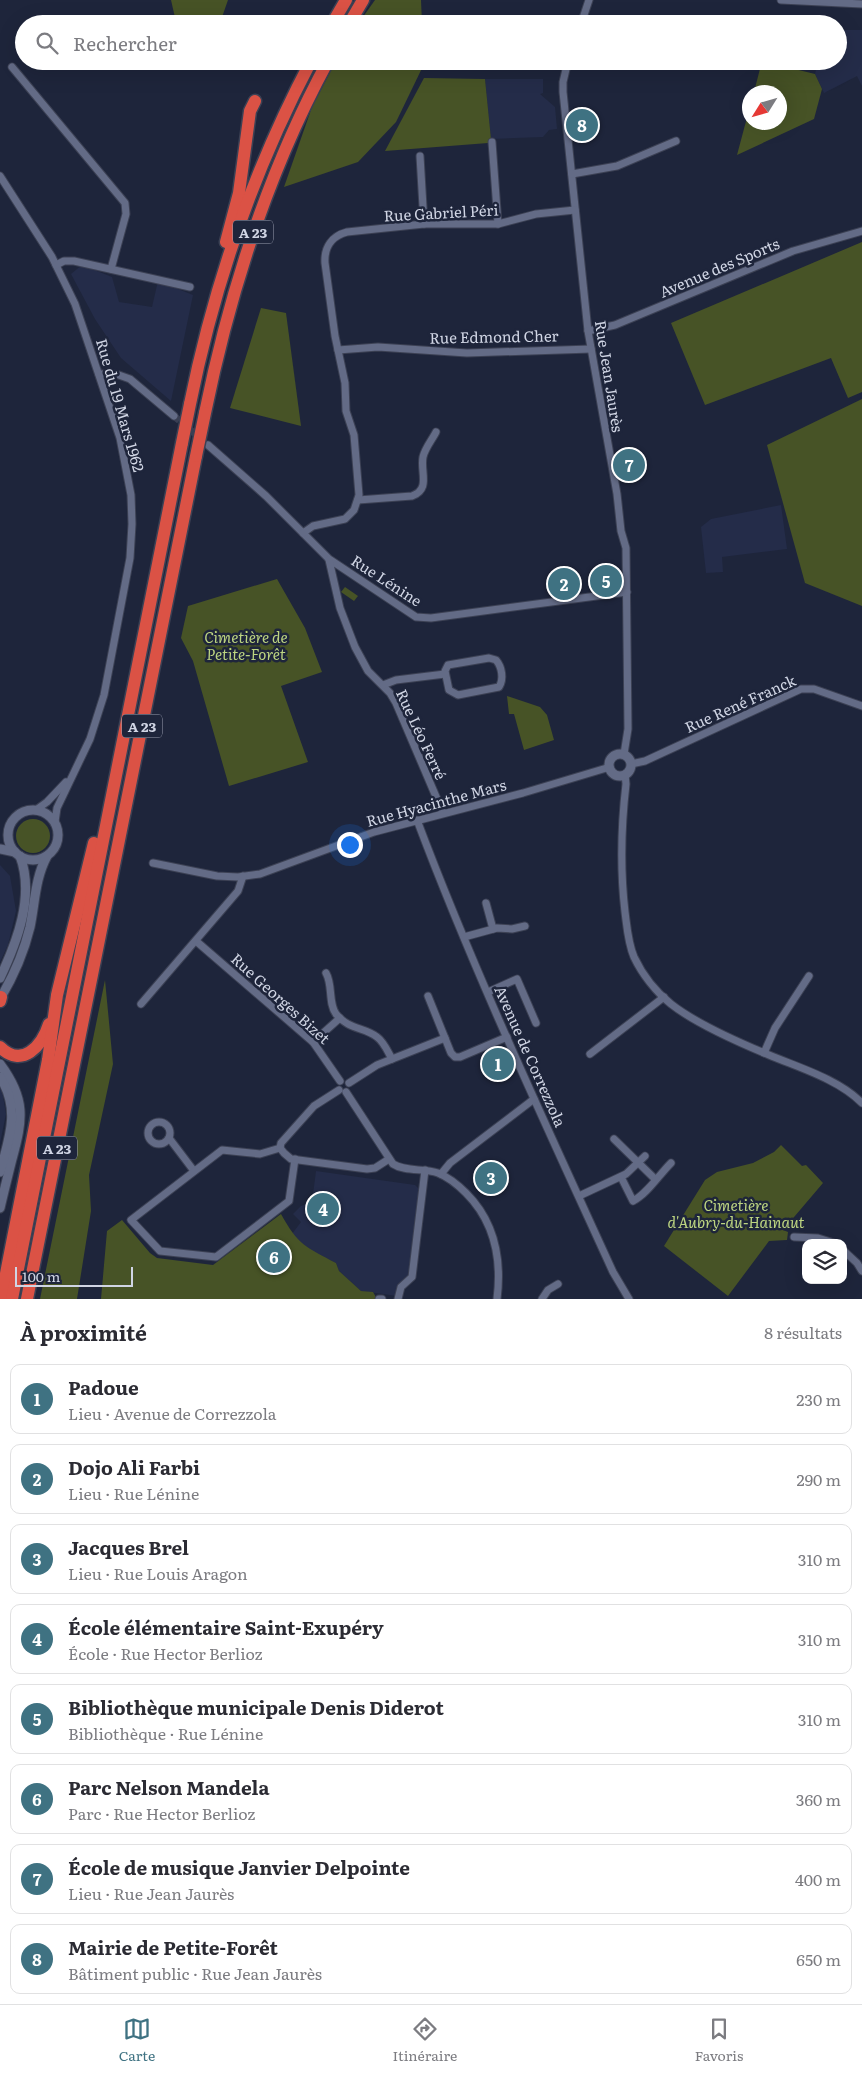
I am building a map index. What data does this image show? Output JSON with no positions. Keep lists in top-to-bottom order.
{
  "streets": {
    "highway": ["A 23"],
    "street": [
      "Rue Gabriel Péri",
      "Avenue des Sports",
      "Rue Edmond Cher",
      "Rue Jean Jaurès",
      "Rue du 19 Mars 1962",
      "Rue Lénine",
      "Rue René Franck",
      "Rue Léo Ferré",
      "Rue Hyacinthe Mars",
      "Rue Georges Bizet",
      "Avenue de Correzzola"
    ]
  },
  "crossings": [
    ["Rue Gabriel Péri", "Rue Edmond Cher"],
    ["Rue Gabriel Péri", "Rue Jean Jaurès"],
    ["Avenue des Sports", "Rue Jean Jaurès"],
    ["Rue Edmond Cher", "Rue Jean Jaurès"],
    ["Rue Jean Jaurès", "Rue Lénine"],
    ["Rue Jean Jaurès", "Rue René Franck"],
    ["Rue Jean Jaurès", "Rue Hyacinthe Mars"],
    ["Rue Lénine", "Rue Léo Ferré"],
    ["Rue René Franck", "Rue Hyacinthe Mars"],
    ["Rue Léo Ferré", "Rue Hyacinthe Mars"],
    ["Rue Hyacinthe Mars", "Avenue de Correzzola"]
  ],
  "parks": ["Cimetière de Petite-Forêt", "Cimetière d'Aubry-du-Hainaut"],
  "scale_bar": "100 m",
  "north": "bottom left",
  "page": {
    "search": "Rechercher",
    "pins": [
      "8",
      "7",
      "5",
      "2",
      "1",
      "3",
      "4",
      "6"
    ],
    "scale": "100 m",
    "heading": ["À proximité", "8 résultats"],
    "list": [
      {
        "mark": "1",
        "name": "Padoue",
        "note": "Lieu · Avenue de Correzzola",
        "value": "230 m"
      },
      {
        "mark": "2",
        "name": "Dojo Ali Farbi",
        "note": "Lieu · Rue Lénine",
        "value": "290 m"
      },
      {
        "mark": "3",
        "name": "Jacques Brel",
        "note": "Lieu · Rue Louis Aragon",
        "value": "310 m"
      },
      {
        "mark": "4",
        "name": "École élémentaire Saint-Exupéry",
        "note": "École · Rue Hector Berlioz",
        "value": "310 m"
      },
      {
        "mark": "5",
        "name": "Bibliothèque municipale Denis Diderot",
        "note": "Bibliothèque · Rue Lénine",
        "value": "310 m"
      },
      {
        "mark": "6",
        "name": "Parc Nelson Mandela",
        "note": "Parc · Rue Hector Berlioz",
        "value": "360 m"
      },
      {
        "mark": "7",
        "name": "École de musique Janvier Delpointe",
        "note": "Lieu · Rue Jean Jaurès",
        "value": "400 m"
      },
      {
        "mark": "8",
        "name": "Mairie de Petite-Forêt",
        "note": "Bâtiment public · Rue Jean Jaurès",
        "value": "650 m"
      }
    ],
    "nav": ["Carte", "Itinéraire", "Favoris"]
  }
}
